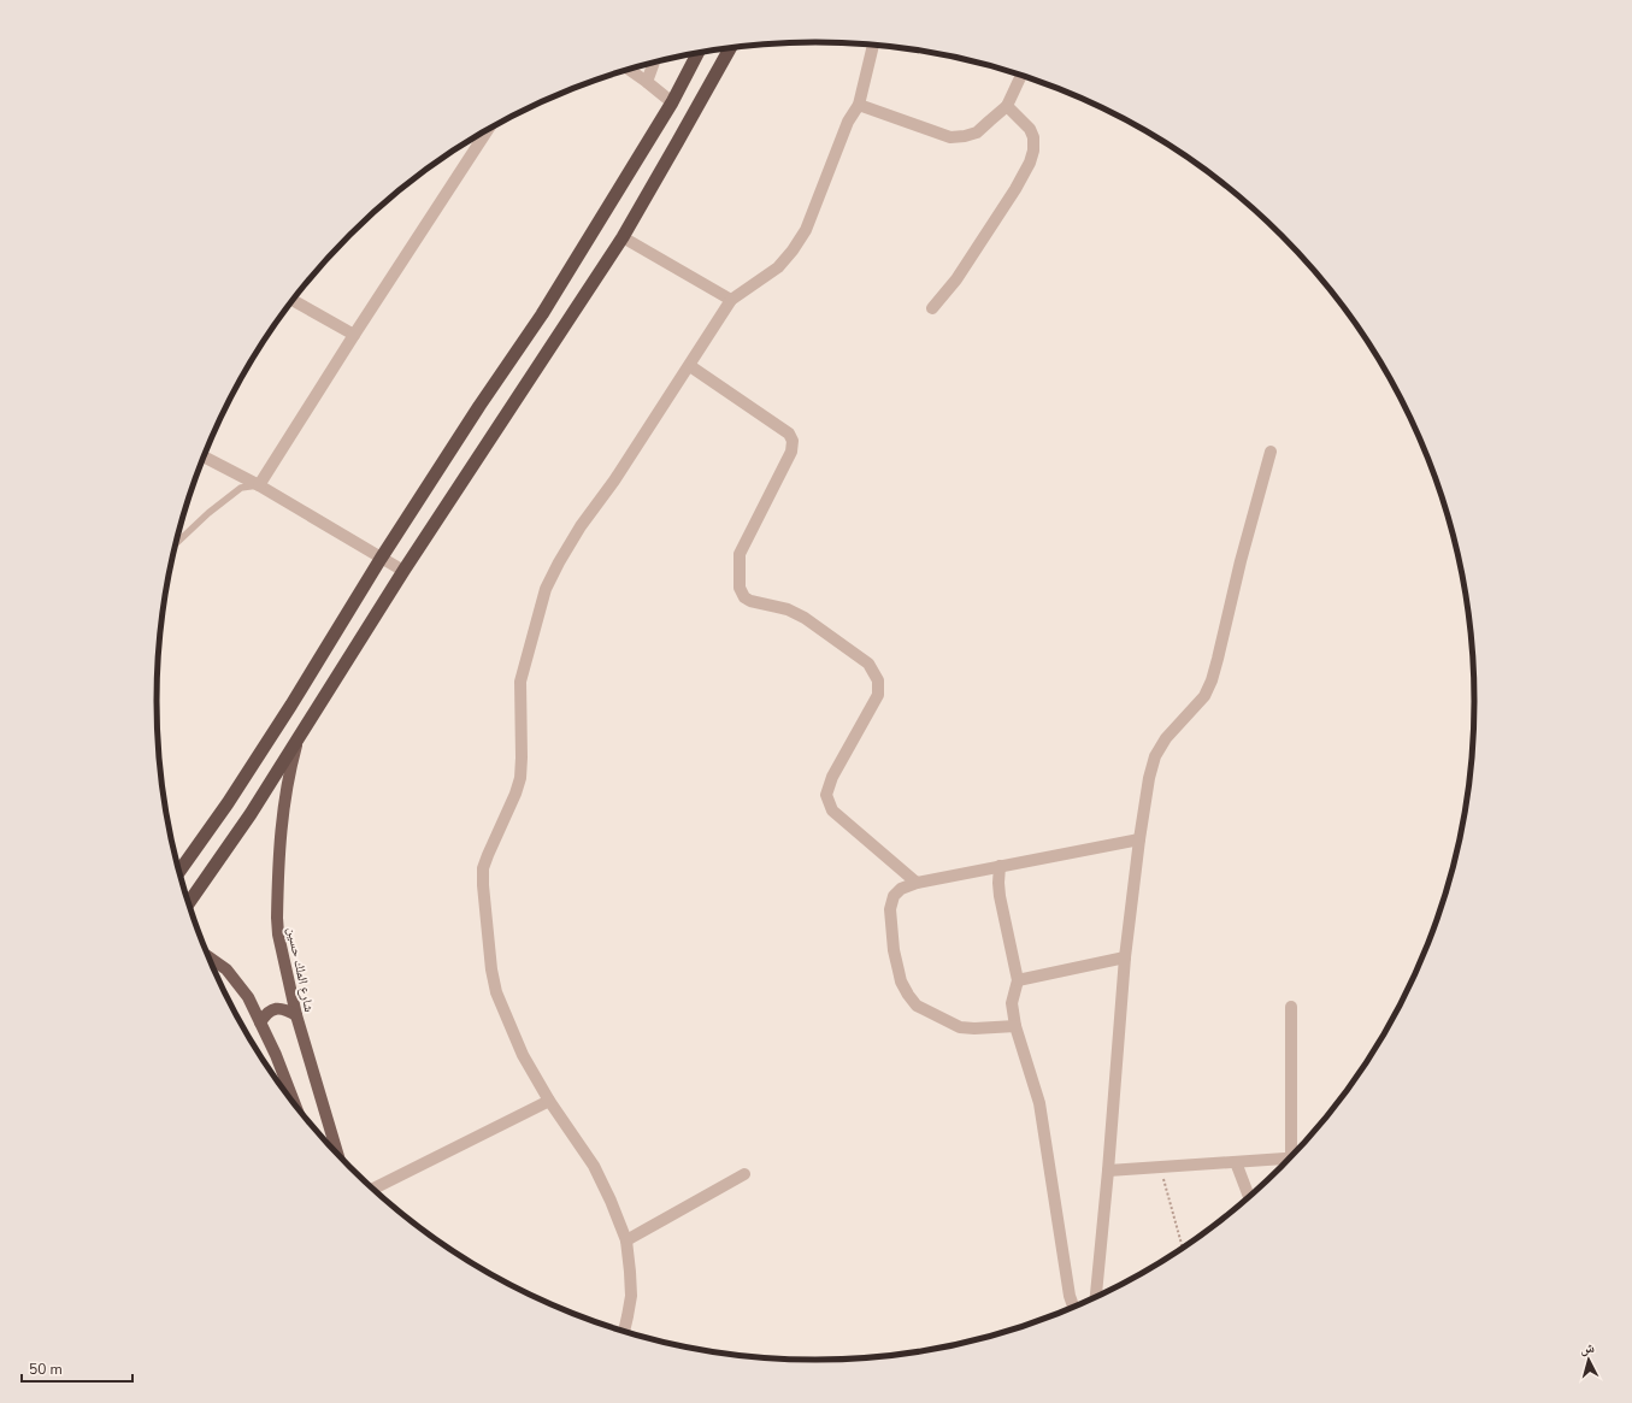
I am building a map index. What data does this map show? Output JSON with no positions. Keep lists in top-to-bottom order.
{
  "streets": {
    "main road": ["شارع الملك حسين"]
  },
  "scale_bar": "50 m",
  "north": "top"
}
